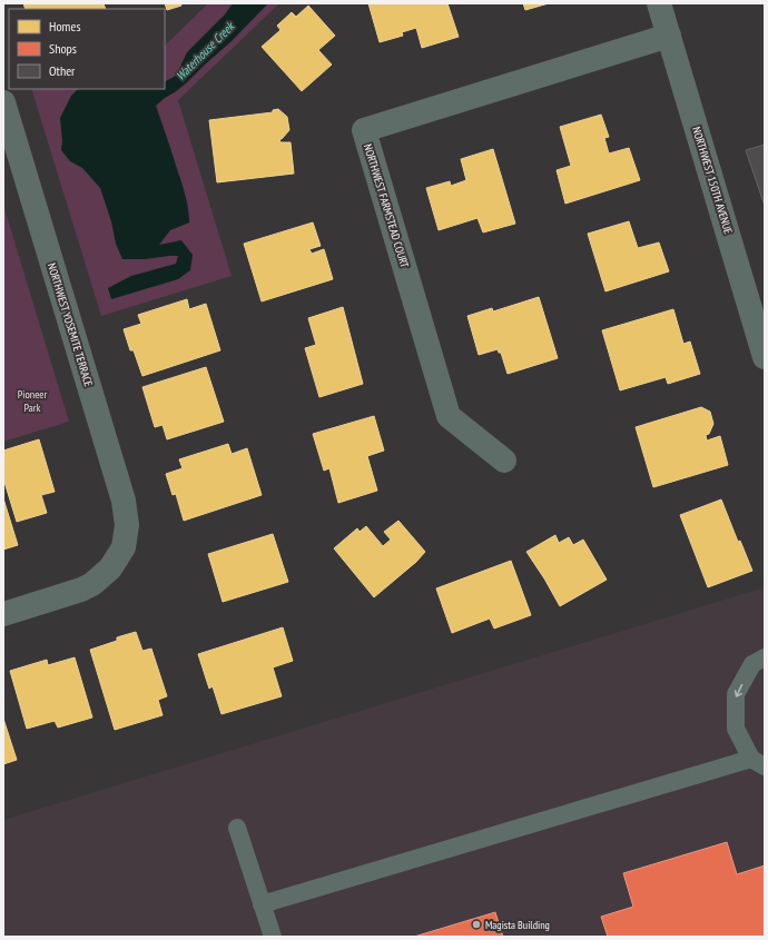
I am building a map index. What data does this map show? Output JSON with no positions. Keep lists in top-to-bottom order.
{
  "streets": {
    "street": ["NORTHWEST 150TH AVENUE", "NORTHWEST FARMSTEAD COURT", "NORTHWEST YOSEMITE TERRACE"]
  },
  "crossings": [
    ["NORTHWEST 150TH AVENUE", "NORTHWEST FARMSTEAD COURT"]
  ],
  "water": ["Waterhouse Creek"],
  "parks": ["Pioneer Park"],
  "places": ["Magista Building"],
  "legend": ["Homes", "Shops", "Other"]
}
